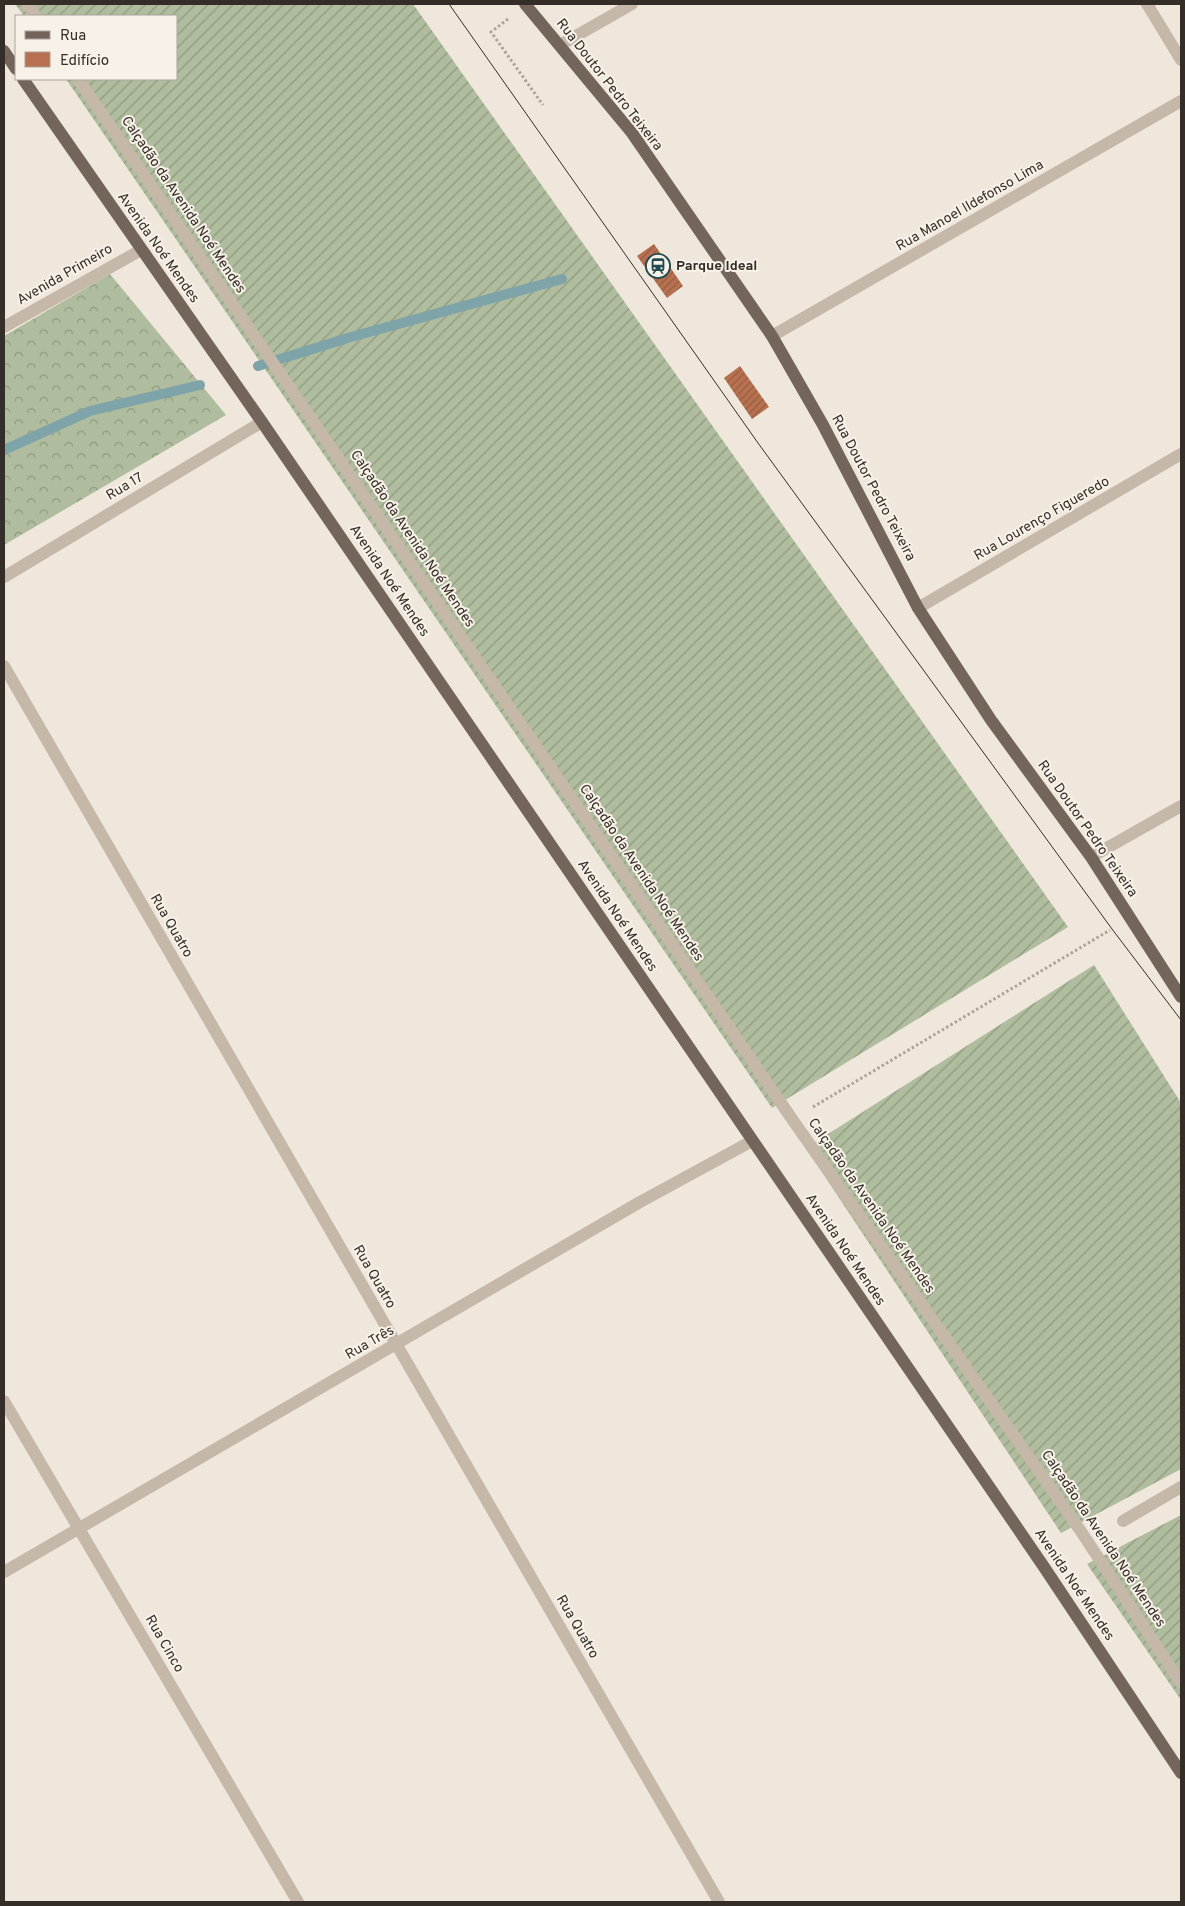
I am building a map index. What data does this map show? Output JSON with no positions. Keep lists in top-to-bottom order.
{
  "streets": {
    "main road": ["Rua Doutor Pedro Teixeira", "Avenida Noé Mendes"],
    "street": [
      "Calçadão da Avenida Noé Mendes",
      "Rua Manoel Ildefonso Lima",
      "Avenida Primeiro",
      "Rua 17",
      "Rua Lourenço Figueredo",
      "Rua Quatro",
      "Rua Três",
      "Rua Cinco"
    ]
  },
  "crossings": [
    ["Rua Doutor Pedro Teixeira", "Rua Manoel Ildefonso Lima"],
    ["Rua Doutor Pedro Teixeira", "Rua Lourenço Figueredo"],
    ["Avenida Noé Mendes", "Avenida Primeiro"],
    ["Avenida Noé Mendes", "Rua 17"],
    ["Avenida Noé Mendes", "Rua Três"],
    ["Rua Quatro", "Rua Três"],
    ["Rua Três", "Rua Cinco"]
  ],
  "places": {
    "station": ["Parque Ideal"]
  },
  "legend": ["Rua", "Edifício"]
}
